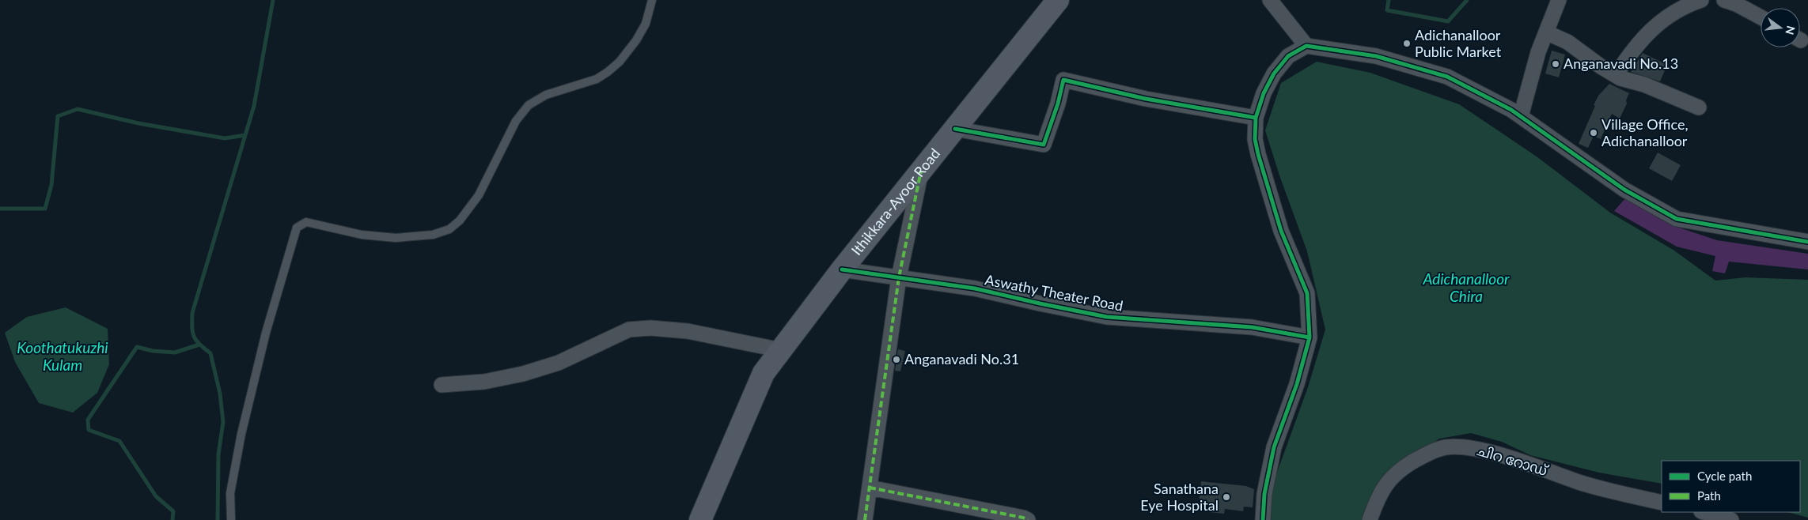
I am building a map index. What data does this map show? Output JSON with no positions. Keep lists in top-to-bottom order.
{
  "streets": {
    "main road": ["Ithikkara-Ayoor Road"],
    "street": ["Aswathy Theater Road", "ചിറ റോഡ്"]
  },
  "crossings": [
    ["Ithikkara-Ayoor Road", "Aswathy Theater Road"]
  ],
  "water": ["Adichanalloor Chira", "Koothatukuzhi Kulam"],
  "places": [
    "Adichanalloor Public Market",
    "Anganavadi No.13",
    "Village Office, Adichanalloor",
    "Anganavadi No.31",
    "Sanathana Eye Hospital"
  ],
  "legend": ["Cycle path", "Path"],
  "north": "right"
}
